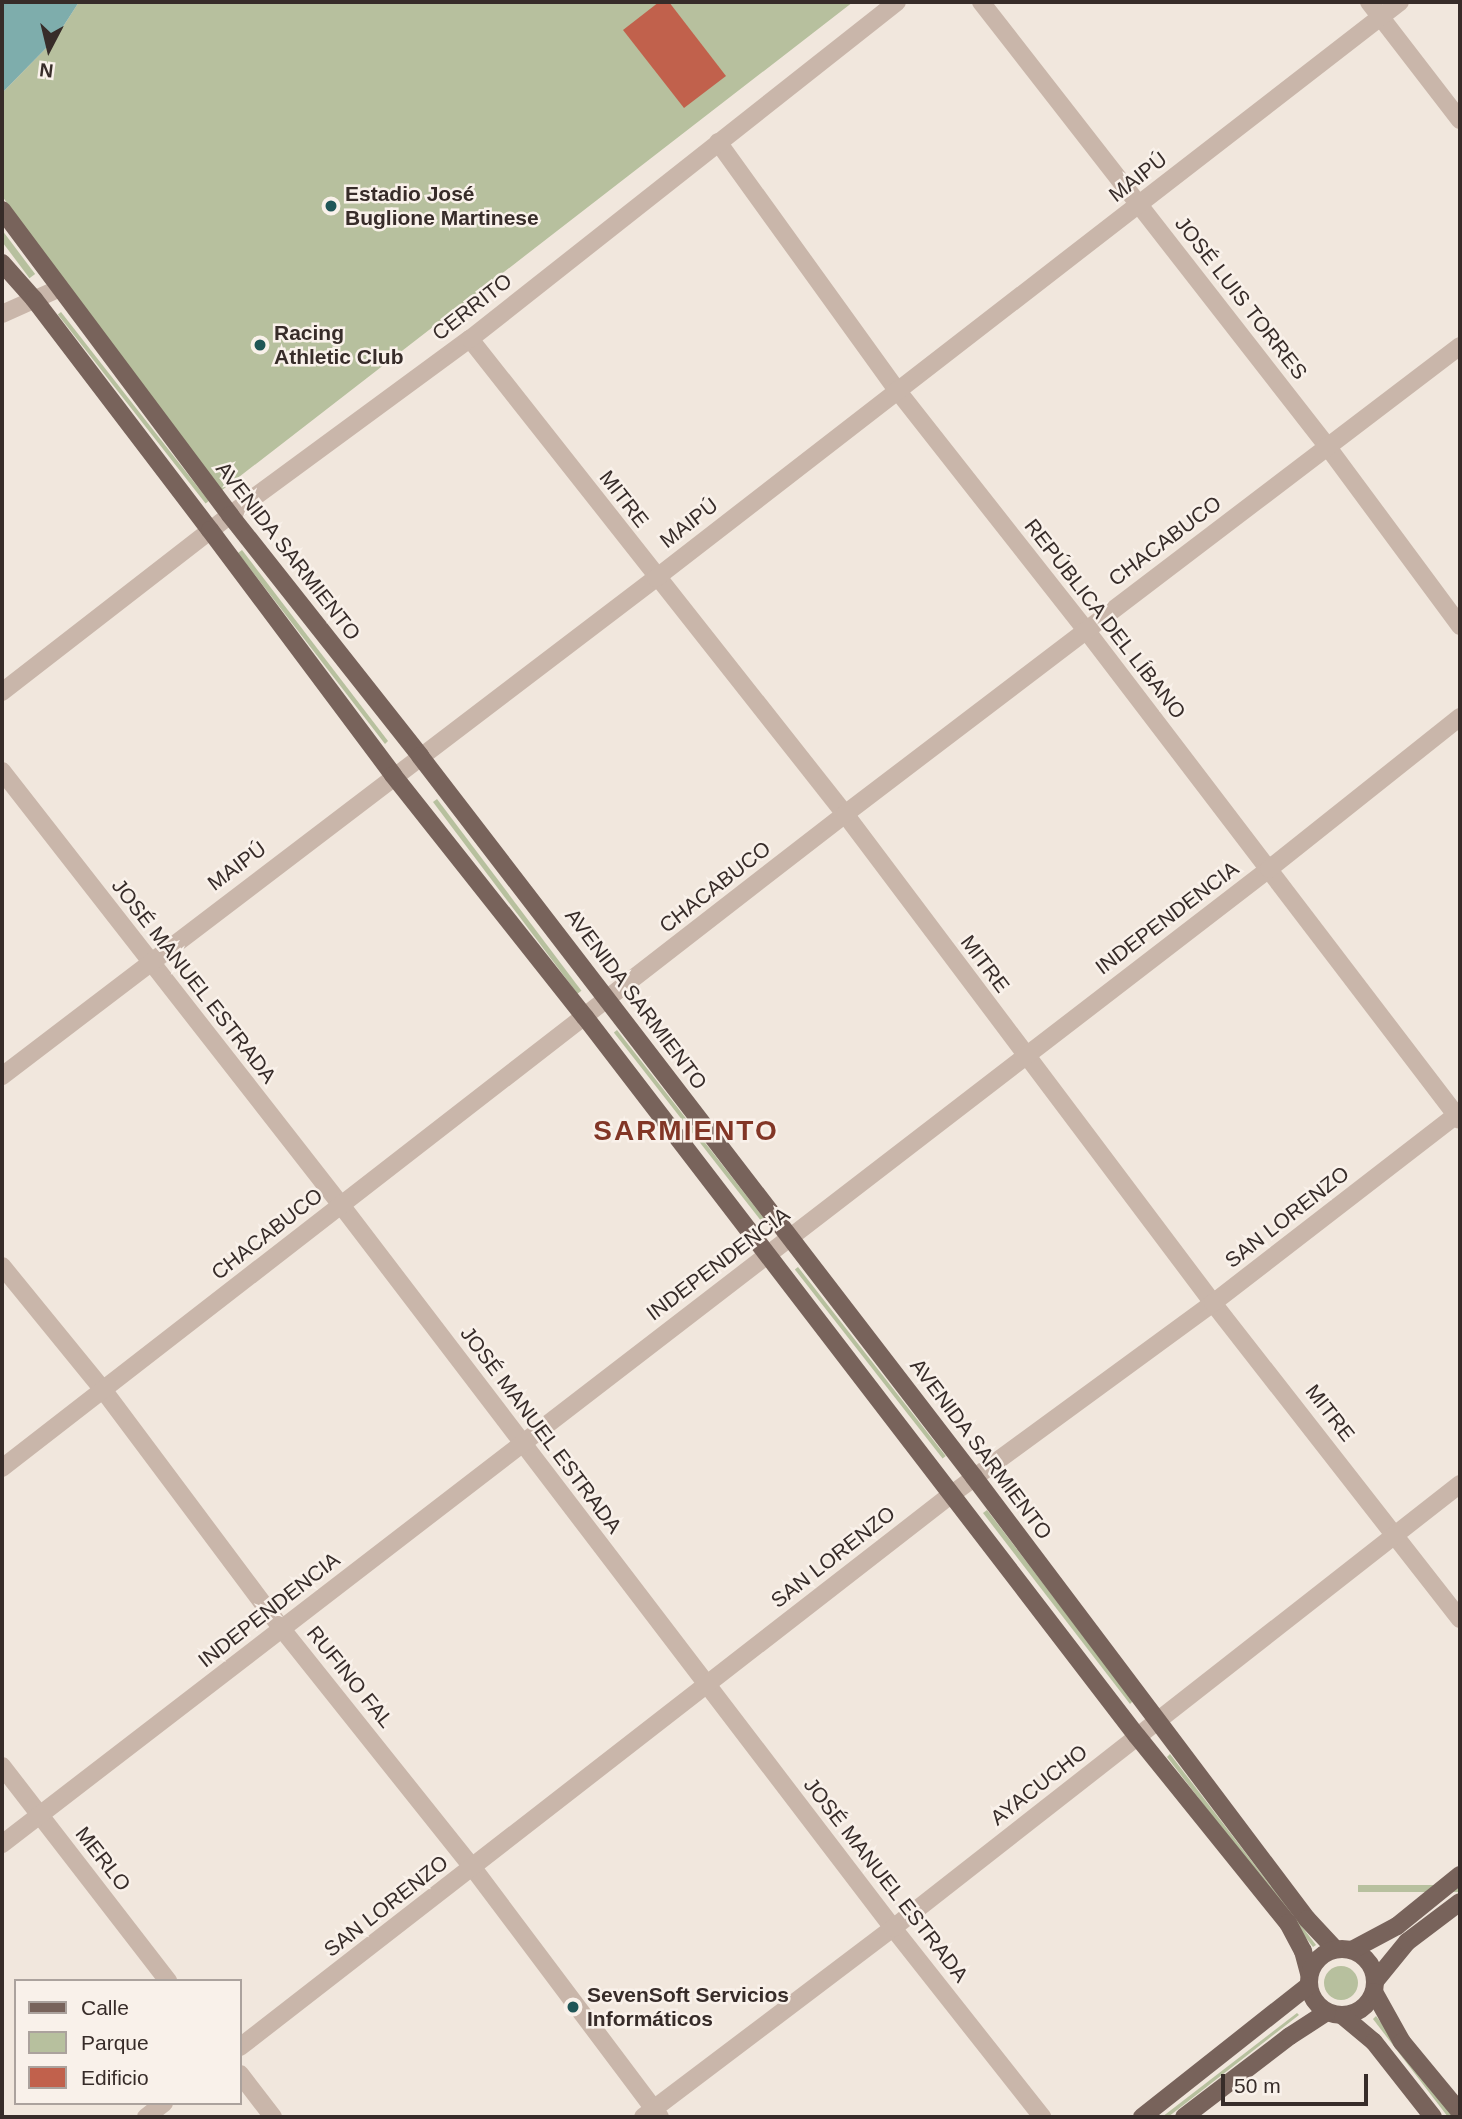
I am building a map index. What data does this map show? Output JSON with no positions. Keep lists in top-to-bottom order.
{
  "streets": {
    "main road": ["AVENIDA SARMIENTO"],
    "street": [
      "MAIPÚ",
      "JOSÉ LUIS TORRES",
      "CERRITO",
      "MITRE",
      "CHACABUCO",
      "REPÚBLICA DEL LÍBANO",
      "INDEPENDENCIA",
      "JOSÉ MANUEL ESTRADA",
      "SAN LORENZO",
      "RUFINO FAL",
      "AYACUCHO",
      "MERLO"
    ]
  },
  "crossings": [
    ["MAIPÚ", "JOSÉ LUIS TORRES"],
    ["MAIPÚ", "MITRE"],
    ["MAIPÚ", "AVENIDA SARMIENTO"],
    ["MAIPÚ", "REPÚBLICA DEL LÍBANO"],
    ["MAIPÚ", "JOSÉ MANUEL ESTRADA"],
    ["JOSÉ LUIS TORRES", "CHACABUCO"],
    ["CERRITO", "MITRE"],
    ["CERRITO", "AVENIDA SARMIENTO"],
    ["CERRITO", "REPÚBLICA DEL LÍBANO"],
    ["MITRE", "CHACABUCO"],
    ["MITRE", "INDEPENDENCIA"],
    ["MITRE", "SAN LORENZO"],
    ["MITRE", "AYACUCHO"],
    ["CHACABUCO", "AVENIDA SARMIENTO"],
    ["CHACABUCO", "REPÚBLICA DEL LÍBANO"],
    ["CHACABUCO", "JOSÉ MANUEL ESTRADA"],
    ["CHACABUCO", "RUFINO FAL"],
    ["AVENIDA SARMIENTO", "INDEPENDENCIA"],
    ["AVENIDA SARMIENTO", "SAN LORENZO"],
    ["AVENIDA SARMIENTO", "AYACUCHO"],
    ["REPÚBLICA DEL LÍBANO", "INDEPENDENCIA"],
    ["REPÚBLICA DEL LÍBANO", "SAN LORENZO"],
    ["INDEPENDENCIA", "JOSÉ MANUEL ESTRADA"],
    ["INDEPENDENCIA", "RUFINO FAL"],
    ["INDEPENDENCIA", "MERLO"],
    ["JOSÉ MANUEL ESTRADA", "SAN LORENZO"],
    ["JOSÉ MANUEL ESTRADA", "AYACUCHO"],
    ["SAN LORENZO", "RUFINO FAL"],
    ["RUFINO FAL", "AYACUCHO"]
  ],
  "districts": ["SARMIENTO"],
  "places": ["Estadio José Buglione Martinese", "Racing Athletic Club", "SevenSoft Servicios Informáticos"],
  "legend": ["Calle", "Parque", "Edificio"],
  "scale_bar": "50 m",
  "north": "bottom"
}
